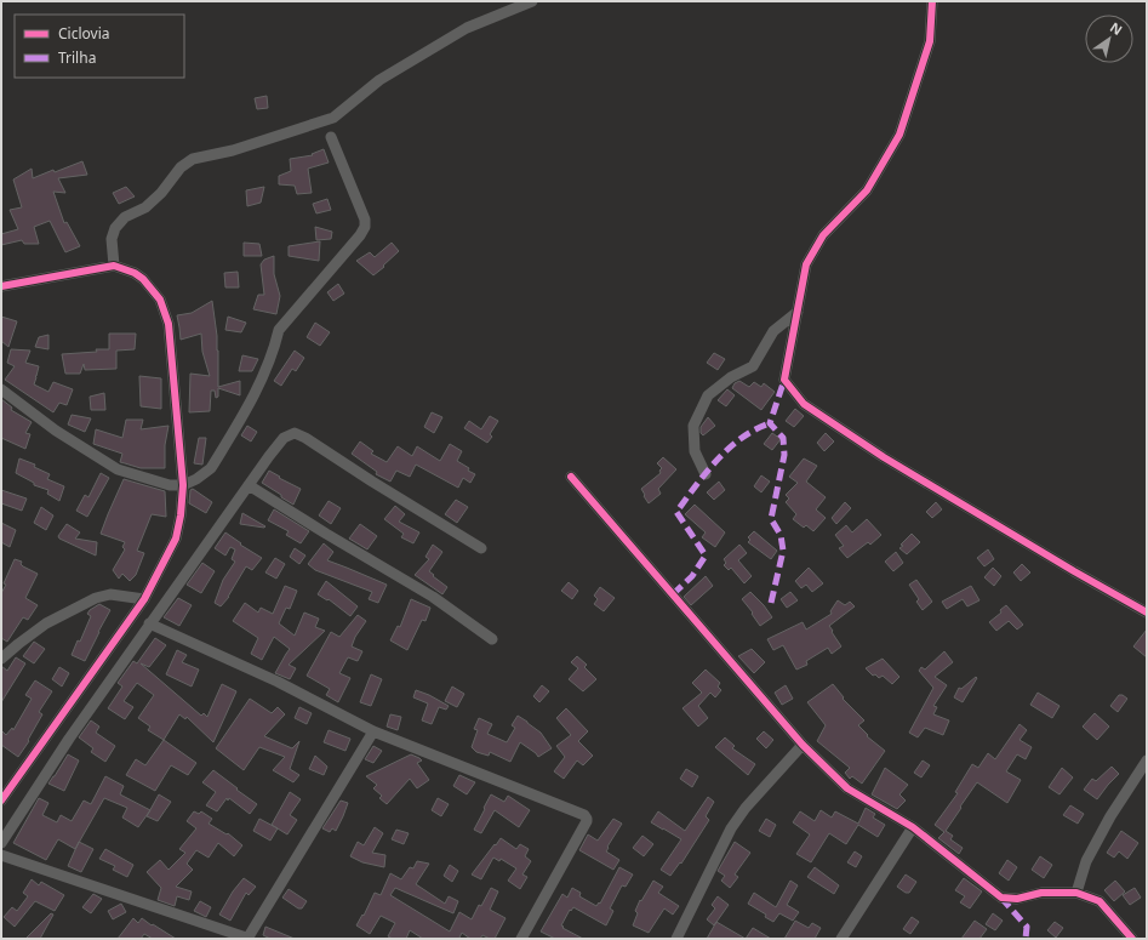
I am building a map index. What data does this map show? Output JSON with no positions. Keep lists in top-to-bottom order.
{
  "legend": ["Ciclovia", "Trilha"],
  "north": "top right"
}
